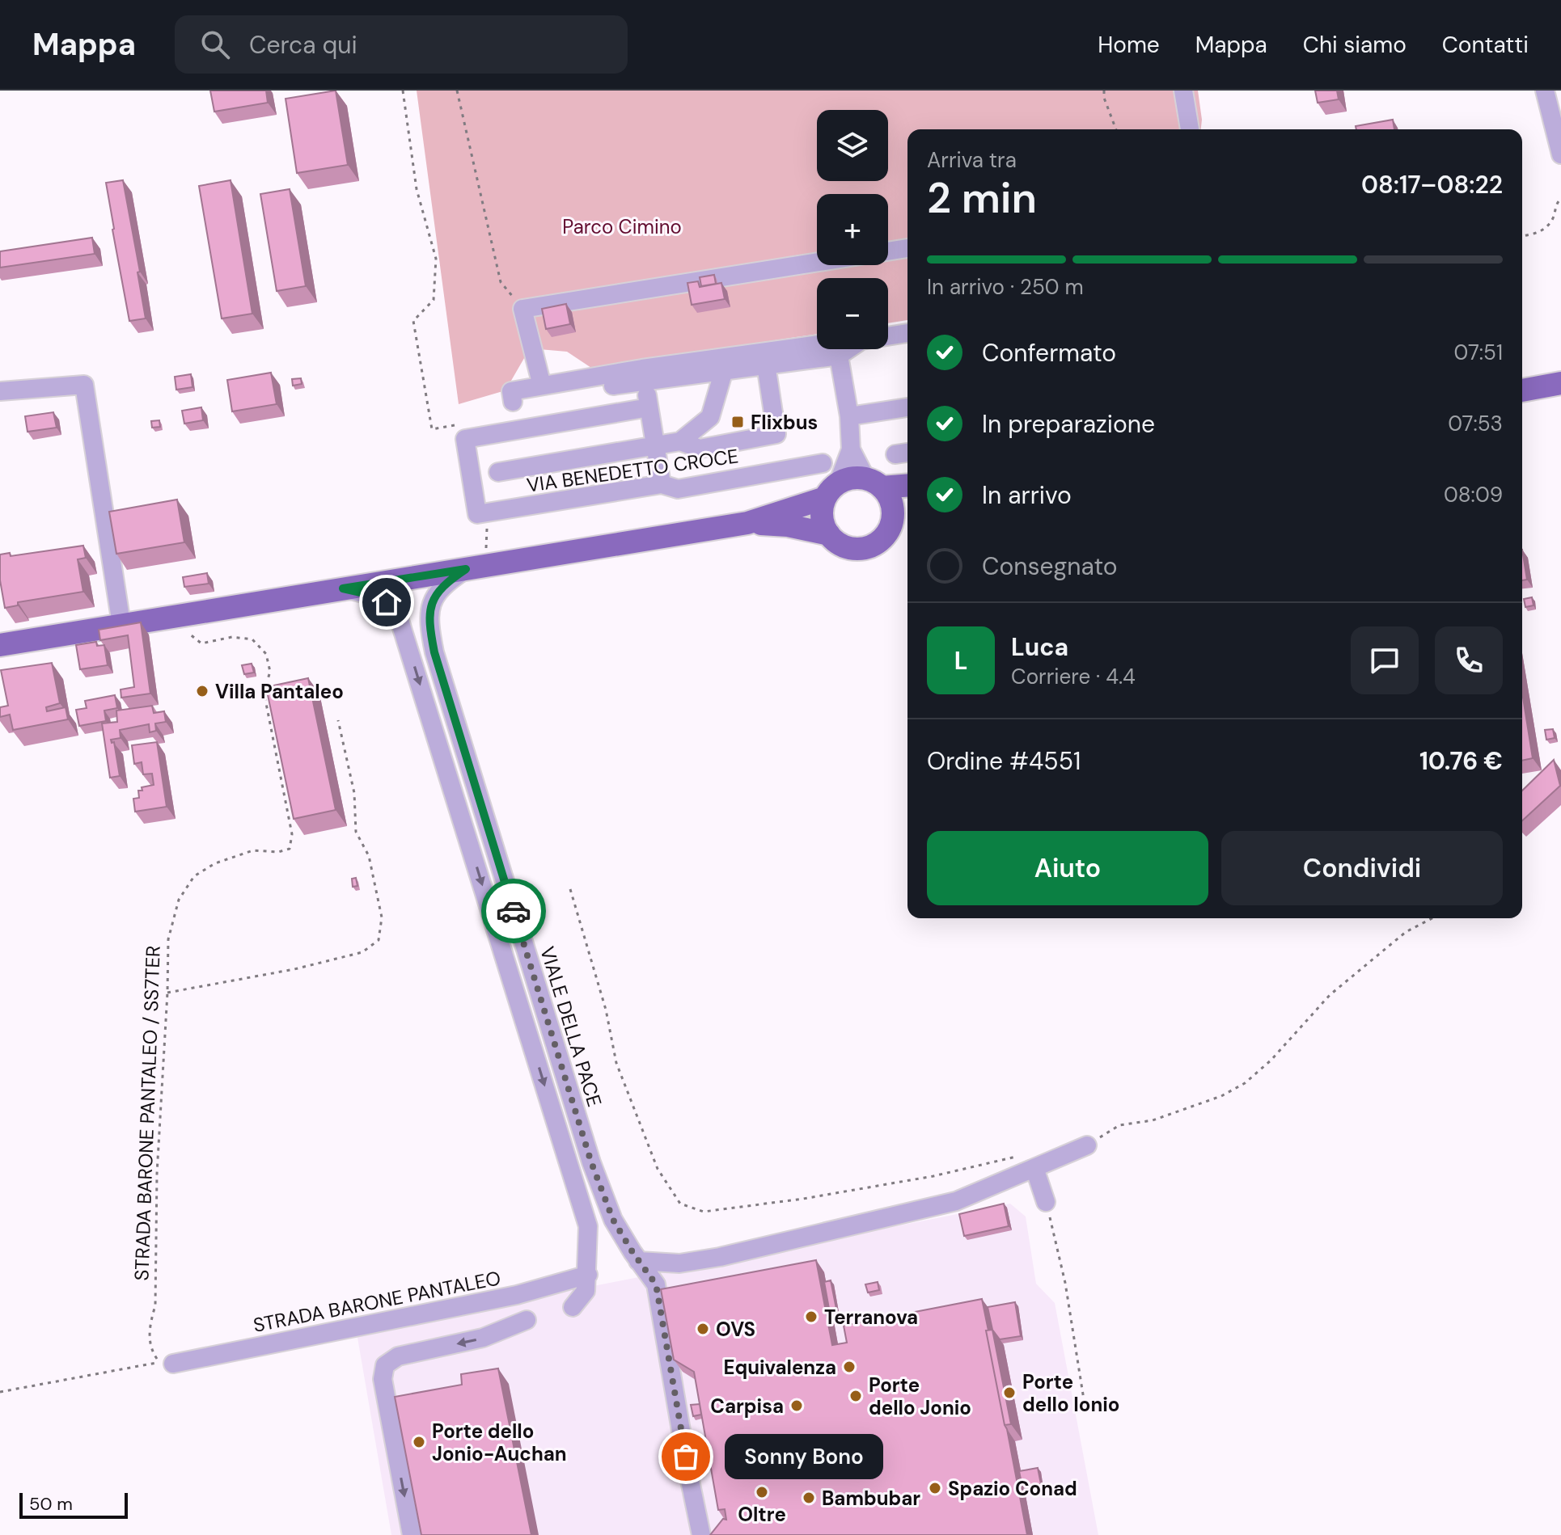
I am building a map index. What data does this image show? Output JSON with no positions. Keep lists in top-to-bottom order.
{
  "streets": {
    "street": ["VIA BENEDETTO CROCE", "VIALE DELLA PACE", "STRADA BARONE PANTALEO"],
    "path": ["STRADA BARONE PANTALEO / SS7TER"]
  },
  "crossings": [
    ["STRADA BARONE PANTALEO / SS7TER", "STRADA BARONE PANTALEO"]
  ],
  "parks": ["Parco Cimino"],
  "places": {
    "transit": ["Flixbus"],
    "other": [
      "Villa Pantaleo",
      "Terranova",
      "OVS",
      "Equivalenza",
      "Porte dello Ionio",
      "Porte dello Jonio",
      "Carpisa",
      "Porte dello Jonio-Auchan",
      "Sonny Bono",
      "Spazio Conad",
      "Oltre",
      "Bambubar"
    ]
  },
  "scale_bar": "50 m",
  "page": {
    "header": "Mappa",
    "search": "Cerca qui",
    "nav": [
      "Home",
      "Mappa",
      "Chi siamo",
      "Contatti"
    ],
    "map_buttons": ["+", "−"],
    "heading": ["2 min", "Arriva tra", "08:17–08:22"],
    "panel": [
      "Luca",
      "Corriere · 4.4",
      "Ordine #4551",
      "10.76 €"
    ],
    "bar": "In arrivo · 250 m",
    "list": [
      ["Confermato", "07:51"],
      ["In preparazione", "07:53"],
      ["In arrivo", "08:09"],
      "Consegnato"
    ],
    "round": "L",
    "buttons": ["Aiuto", "Condividi"],
    "bubble": "Sonny Bono",
    "scale": "50 m"
  }
}
